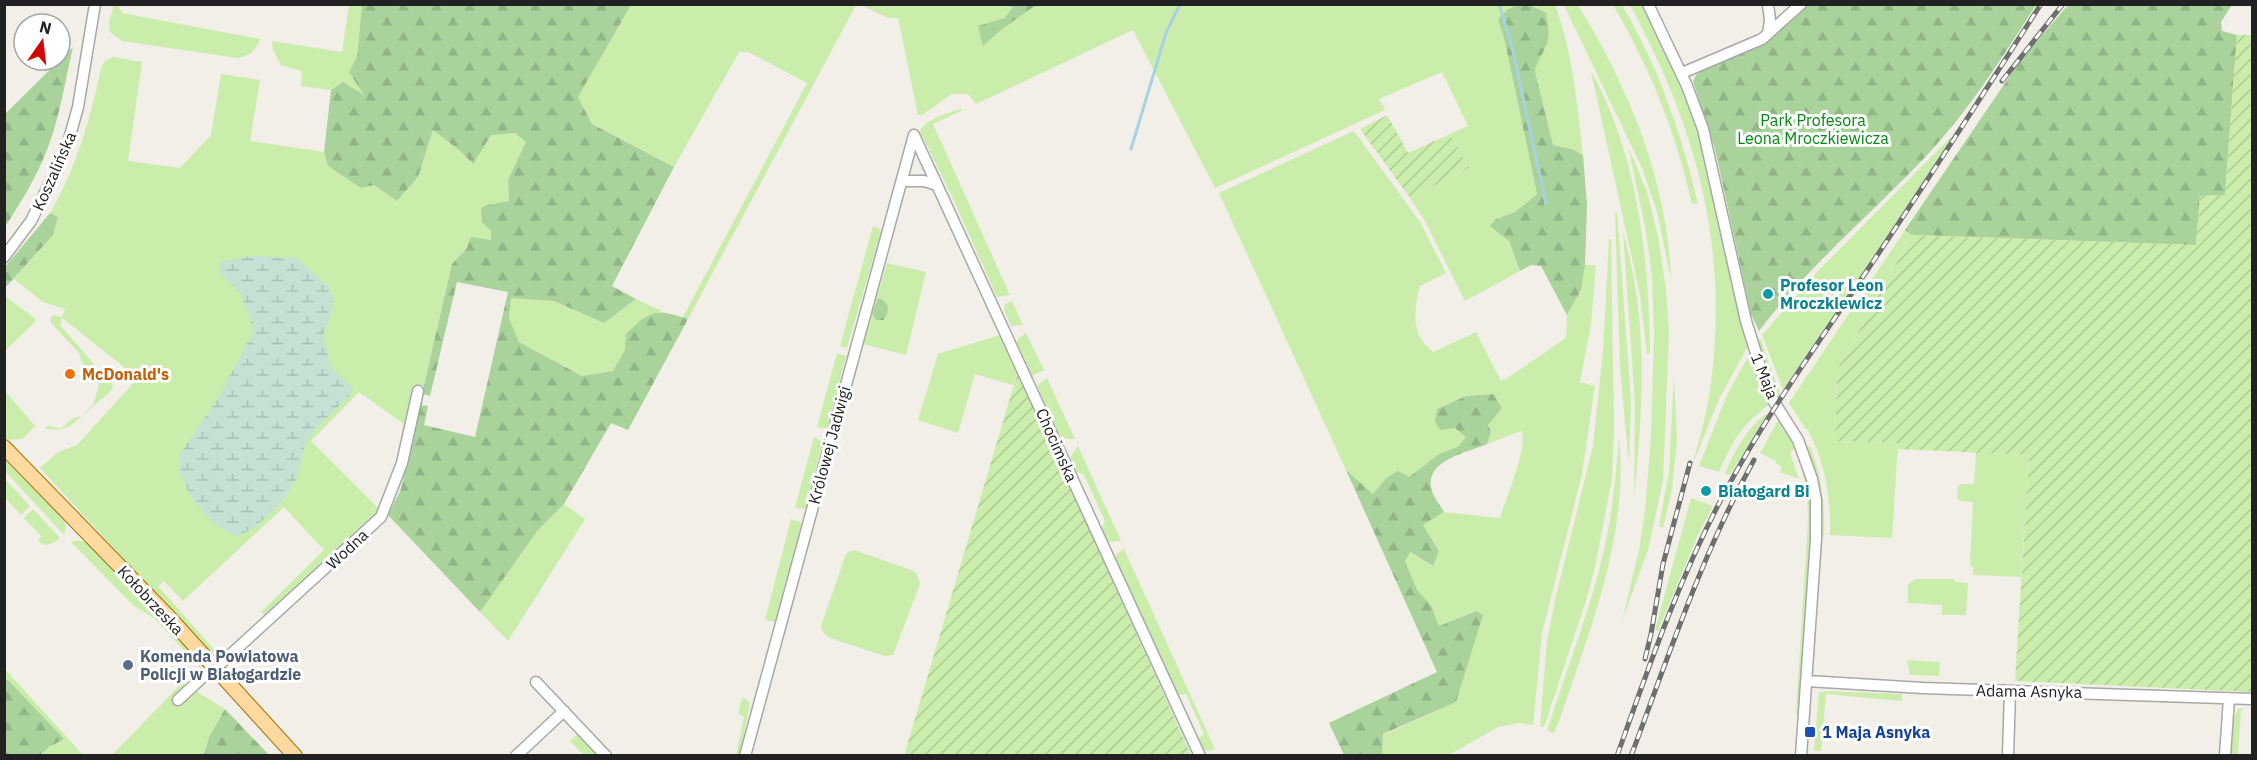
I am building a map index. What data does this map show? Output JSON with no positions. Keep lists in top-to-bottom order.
{
  "streets": {
    "main road": ["Kołobrzeska"],
    "street": [
      "Koszalińska",
      "1 Maja",
      "Królowej Jadwigi",
      "Chocimska",
      "Wodna",
      "Adama Asnyka"
    ]
  },
  "crossings": [
    ["1 Maja", "Adama Asnyka"],
    ["Królowej Jadwigi", "Chocimska"],
    ["Wodna", "Kołobrzeska"]
  ],
  "parks": ["Park Profesora Leona Mroczkiewicza"],
  "places": {
    "other": [
      "Profesor Leon Mroczkiewicz",
      "McDonald's",
      "Białogard Bi",
      "Komenda Powiatowa Policji w Białogardzie"
    ],
    "transit": ["1 Maja Asnyka"]
  },
  "north": "top"
}
